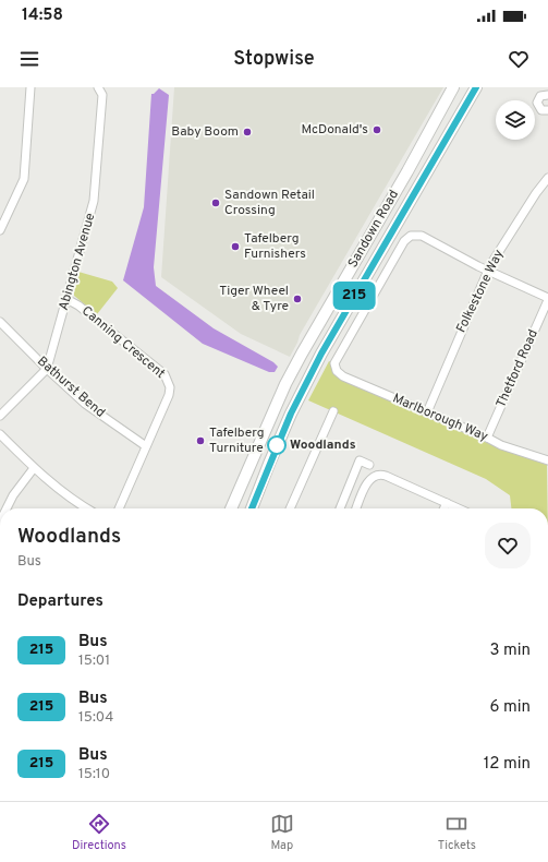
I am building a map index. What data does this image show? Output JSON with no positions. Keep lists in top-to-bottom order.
{
  "streets": {
    "main road": ["Sandown Road"],
    "street": [
      "Abington Avenue",
      "Folkestone Way",
      "Canning Crescent",
      "Thetford Road",
      "Bathurst Bend",
      "Marlborough Way"
    ]
  },
  "crossings": [
    ["Abington Avenue", "Canning Crescent"],
    ["Abington Avenue", "Bathurst Bend"],
    ["Folkestone Way", "Marlborough Way"],
    ["Canning Crescent", "Bathurst Bend"],
    ["Thetford Road", "Marlborough Way"]
  ],
  "places": [
    "McDonald's",
    "Baby Boom",
    "Sandown Retail Crossing",
    "Tafelberg Furnishers",
    "Tiger Wheel & Tyre",
    "Tafelberg Turniture",
    "Woodlands"
  ],
  "lines": ["bus line 215"],
  "page": {
    "status": "14:58",
    "header": "Stopwise",
    "on_map": "215",
    "heading": [
      ["Woodlands", "Bus"],
      "Departures"
    ],
    "list": [
      {
        "mark": "215",
        "name": "Bus",
        "note": "15:01",
        "value": "3 min"
      },
      {
        "mark": "215",
        "name": "Bus",
        "note": "15:04",
        "value": "6 min"
      },
      {
        "mark": "215",
        "name": "Bus",
        "note": "15:10",
        "value": "12 min"
      }
    ],
    "tabs": ["Directions", "Map", "Tickets"]
  }
}
